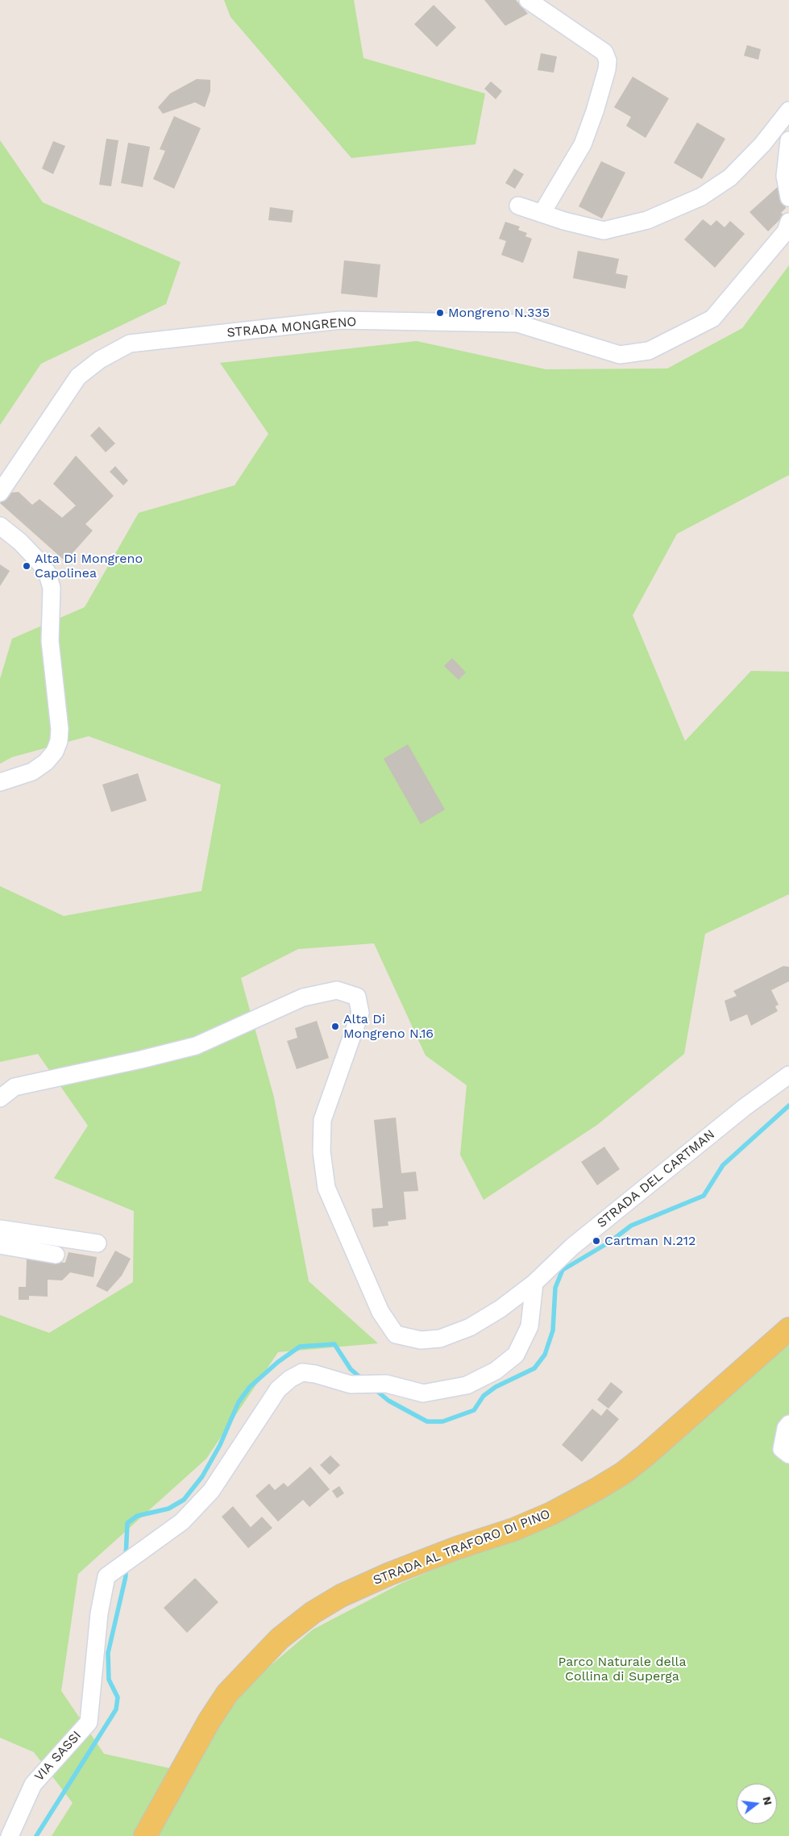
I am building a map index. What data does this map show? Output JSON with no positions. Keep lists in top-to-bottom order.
{
  "streets": {
    "main road": ["STRADA AL TRAFORO DI PINO"],
    "street": ["STRADA MONGRENO", "STRADA DEL CARTMAN", "VIA SASSI"]
  },
  "crossings": [
    ["STRADA DEL CARTMAN", "VIA SASSI"]
  ],
  "parks": ["Parco Naturale della Collina di Superga"],
  "places": [
    "Mongreno N.335",
    "Alta Di Mongreno Capolinea",
    "Alta Di Mongreno N.16",
    "Cartman N.212"
  ],
  "north": "right"
}
